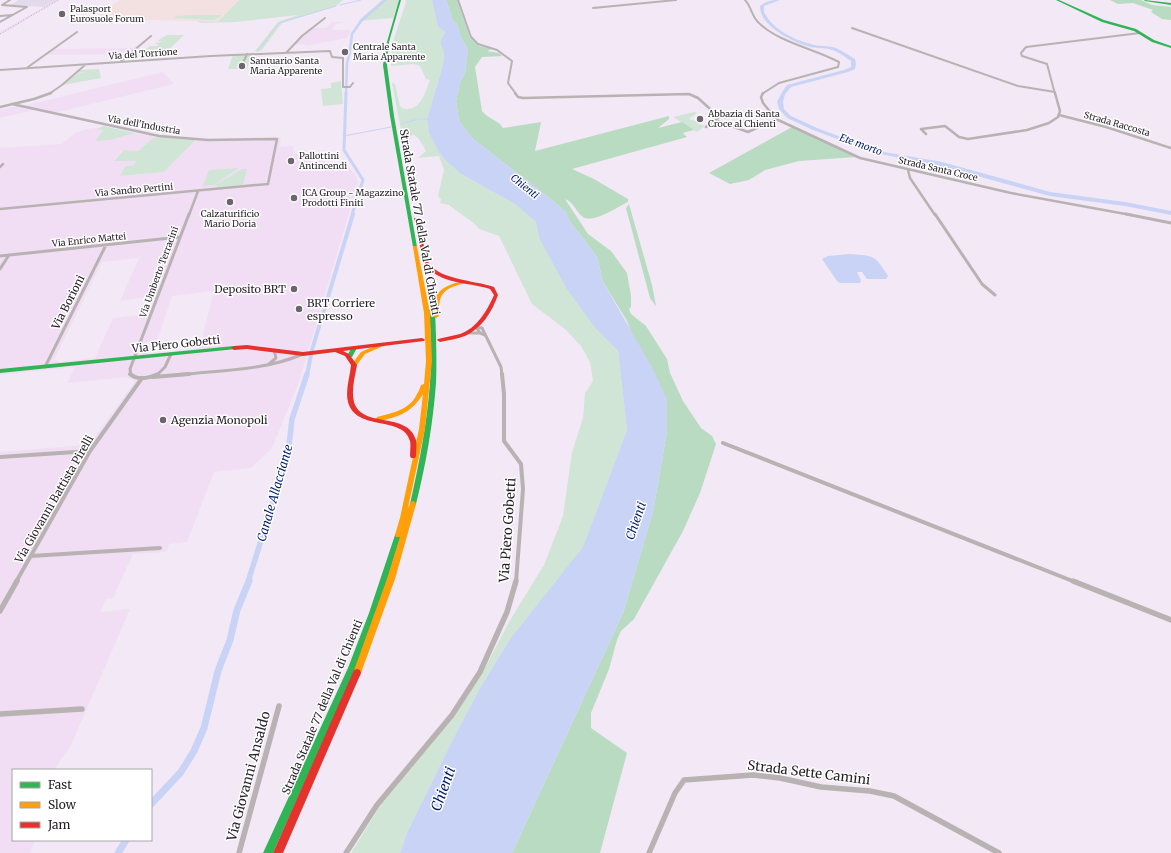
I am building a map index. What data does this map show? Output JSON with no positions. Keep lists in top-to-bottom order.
{
  "streets": {
    "main road": ["Strada Statale 77 della Val di Chienti", "Via Piero Gobetti"],
    "street": [
      "Via del Torrione",
      "Strada Raccosta",
      "Via dell'Industria",
      "Strada Santa Croce",
      "Via Sandro Pertini",
      "Via Enrico Mattei",
      "Via Umberto Terracini",
      "Via Borioni",
      "Via Giovanni Battista Pirelli",
      "Strada Sette Camini",
      "Via Giovanni Ansaldo"
    ]
  },
  "crossings": [
    ["Via dell'Industria", "Via Sandro Pertini"],
    ["Via Sandro Pertini", "Via Umberto Terracini"],
    ["Via Enrico Mattei", "Via Umberto Terracini"],
    ["Via Enrico Mattei", "Via Borioni"],
    ["Via Umberto Terracini", "Via Piero Gobetti"],
    ["Via Umberto Terracini", "Via Giovanni Battista Pirelli"],
    ["Via Borioni", "Via Piero Gobetti"]
  ],
  "water": ["Ete morto", "Chienti", "Canale Allacciante"],
  "places": [
    "Palasport Eurosuole Forum",
    "Centrale Santa Maria Apparente",
    "Santuario Santa Maria Apparente",
    "Abbazia di Santa Croce al Chienti",
    "Pallottini Antincendi",
    "ICA Group - Magazzino Prodotti Finiti",
    "Calzaturificio Mario Doria",
    "Deposito BRT",
    "BRT Corriere espresso",
    "Agenzia Monopoli"
  ],
  "legend": ["Fast", "Slow", "Jam"]
}
